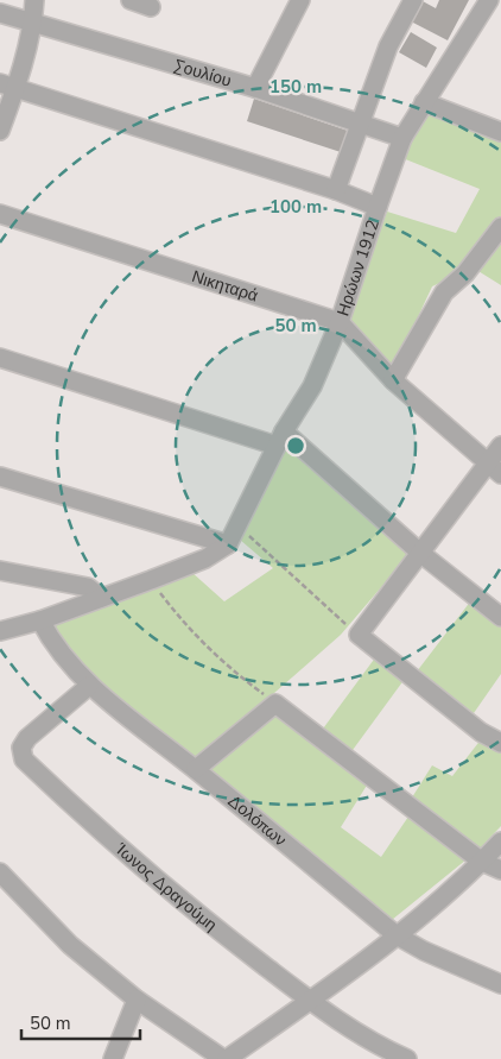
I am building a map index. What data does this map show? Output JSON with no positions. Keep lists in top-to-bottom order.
{
  "streets": {
    "street": [
      "Σουλίου",
      "Ηρώων 1912",
      "Νικηταρά",
      "Δολόπων",
      "Ίωνος Δραγούμη"
    ]
  },
  "crossings": [
    ["Σουλίου", "Ηρώων 1912"],
    ["Ηρώων 1912", "Νικηταρά"],
    ["Δολόπων", "Ίωνος Δραγούμη"]
  ],
  "scale_bar": "50 m",
  "rings": ["150 m", "100 m", "50 m"]
}
